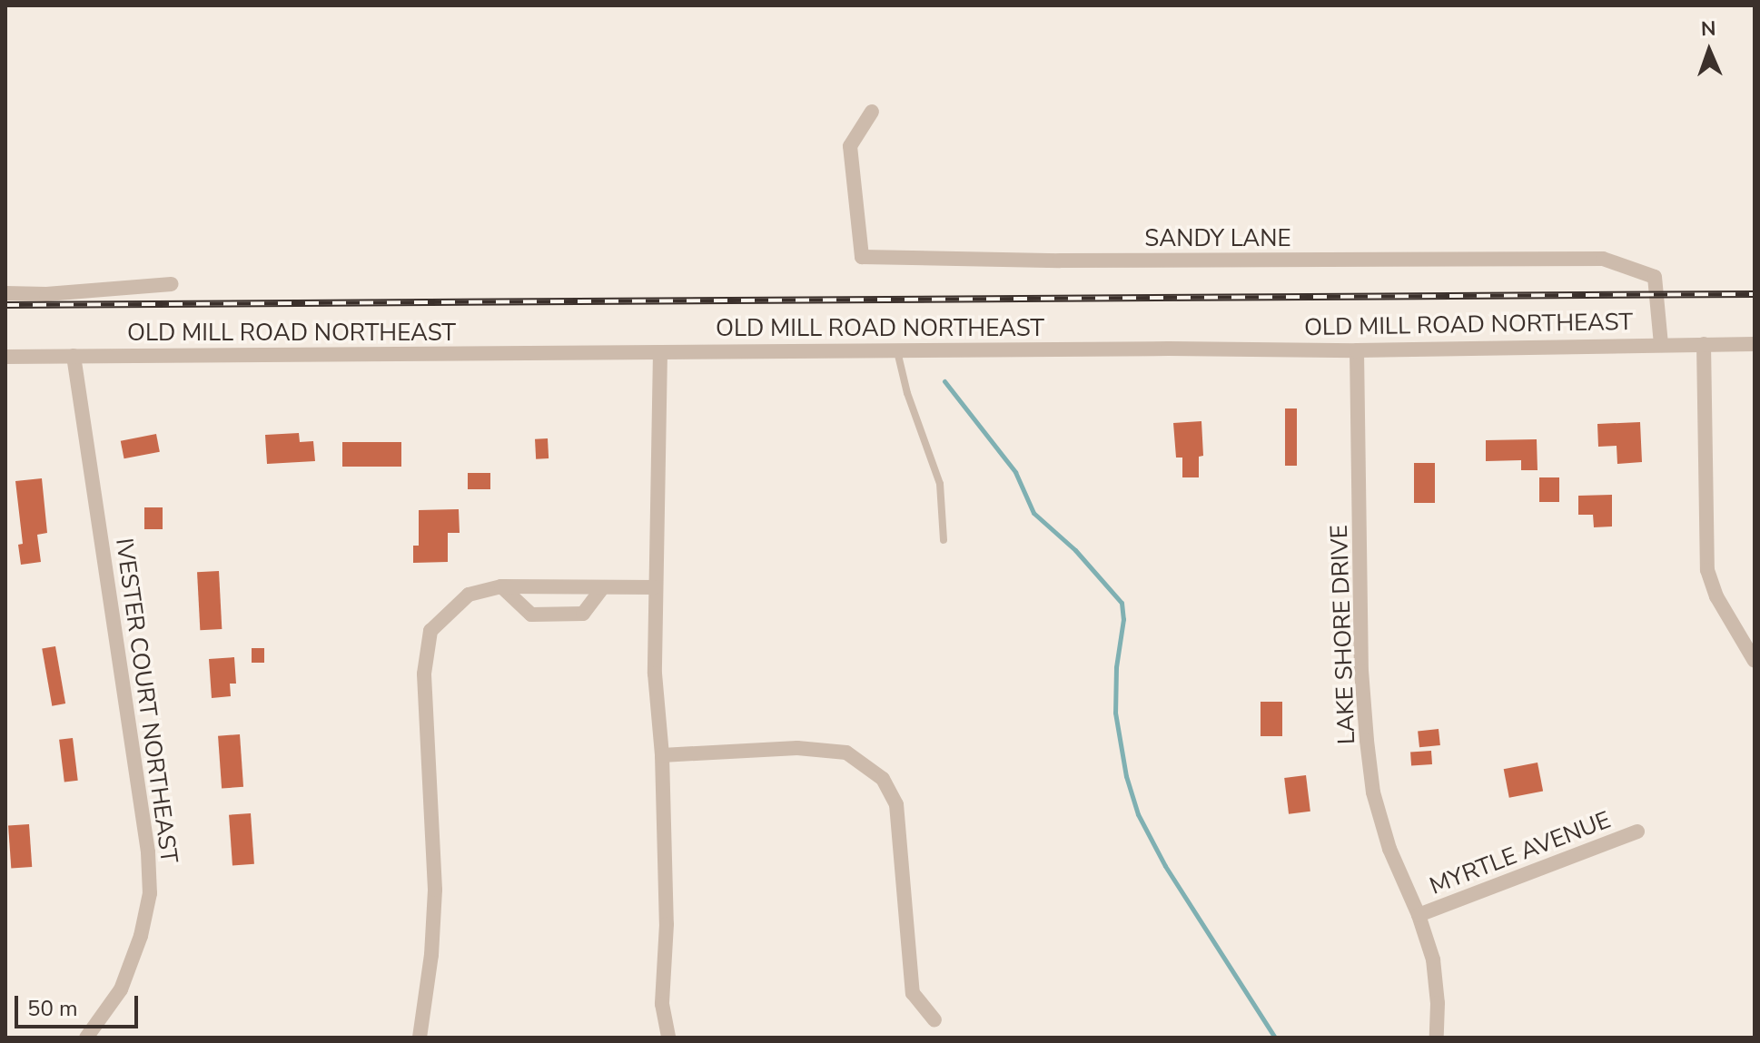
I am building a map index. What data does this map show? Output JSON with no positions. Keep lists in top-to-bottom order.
{
  "streets": {
    "street": [
      "SANDY LANE",
      "OLD MILL ROAD NORTHEAST",
      "LAKE SHORE DRIVE",
      "IVESTER COURT NORTHEAST",
      "MYRTLE AVENUE"
    ]
  },
  "crossings": [
    ["SANDY LANE", "OLD MILL ROAD NORTHEAST"],
    ["OLD MILL ROAD NORTHEAST", "LAKE SHORE DRIVE"],
    ["OLD MILL ROAD NORTHEAST", "IVESTER COURT NORTHEAST"],
    ["LAKE SHORE DRIVE", "MYRTLE AVENUE"]
  ],
  "scale_bar": "50 m",
  "north": "top"
}
